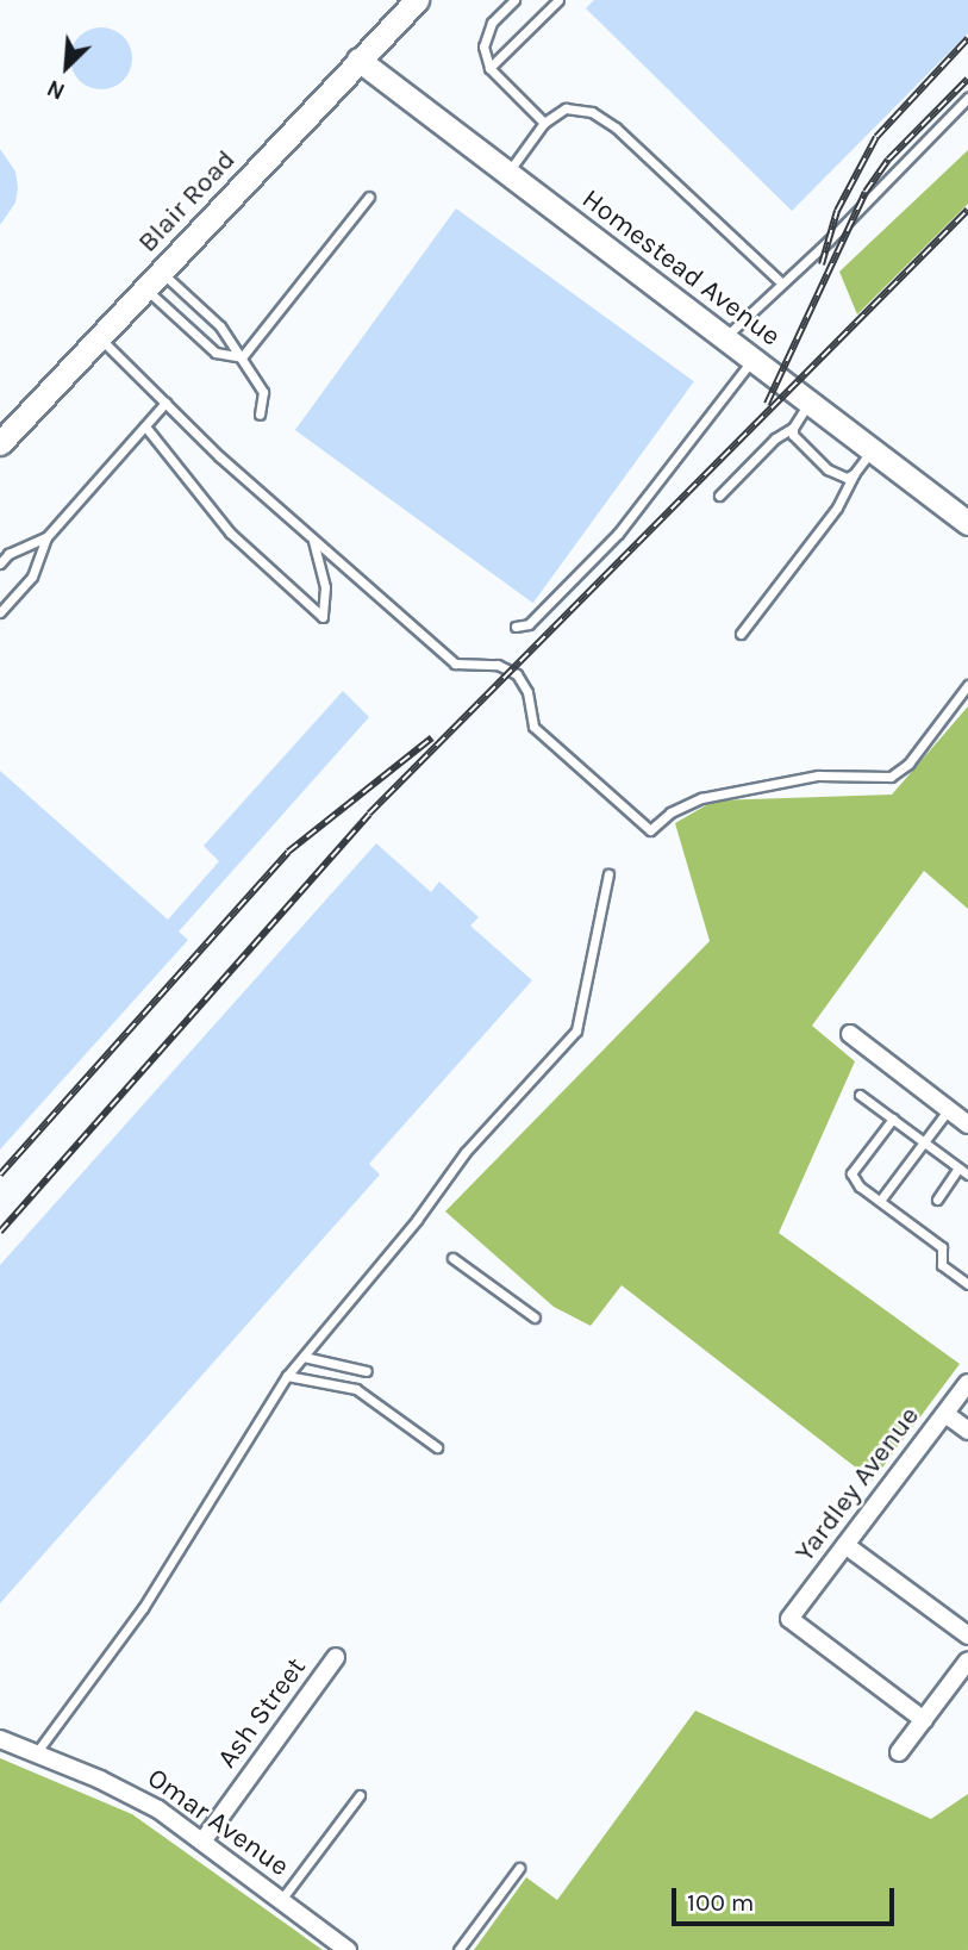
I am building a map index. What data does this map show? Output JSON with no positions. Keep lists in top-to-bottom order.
{
  "streets": {
    "street": [
      "Blair Road",
      "Homestead Avenue",
      "Yardley Avenue",
      "Ash Street",
      "Omar Avenue"
    ]
  },
  "crossings": [
    ["Blair Road", "Homestead Avenue"],
    ["Ash Street", "Omar Avenue"]
  ],
  "scale_bar": "100 m",
  "north": "bottom left"
}
